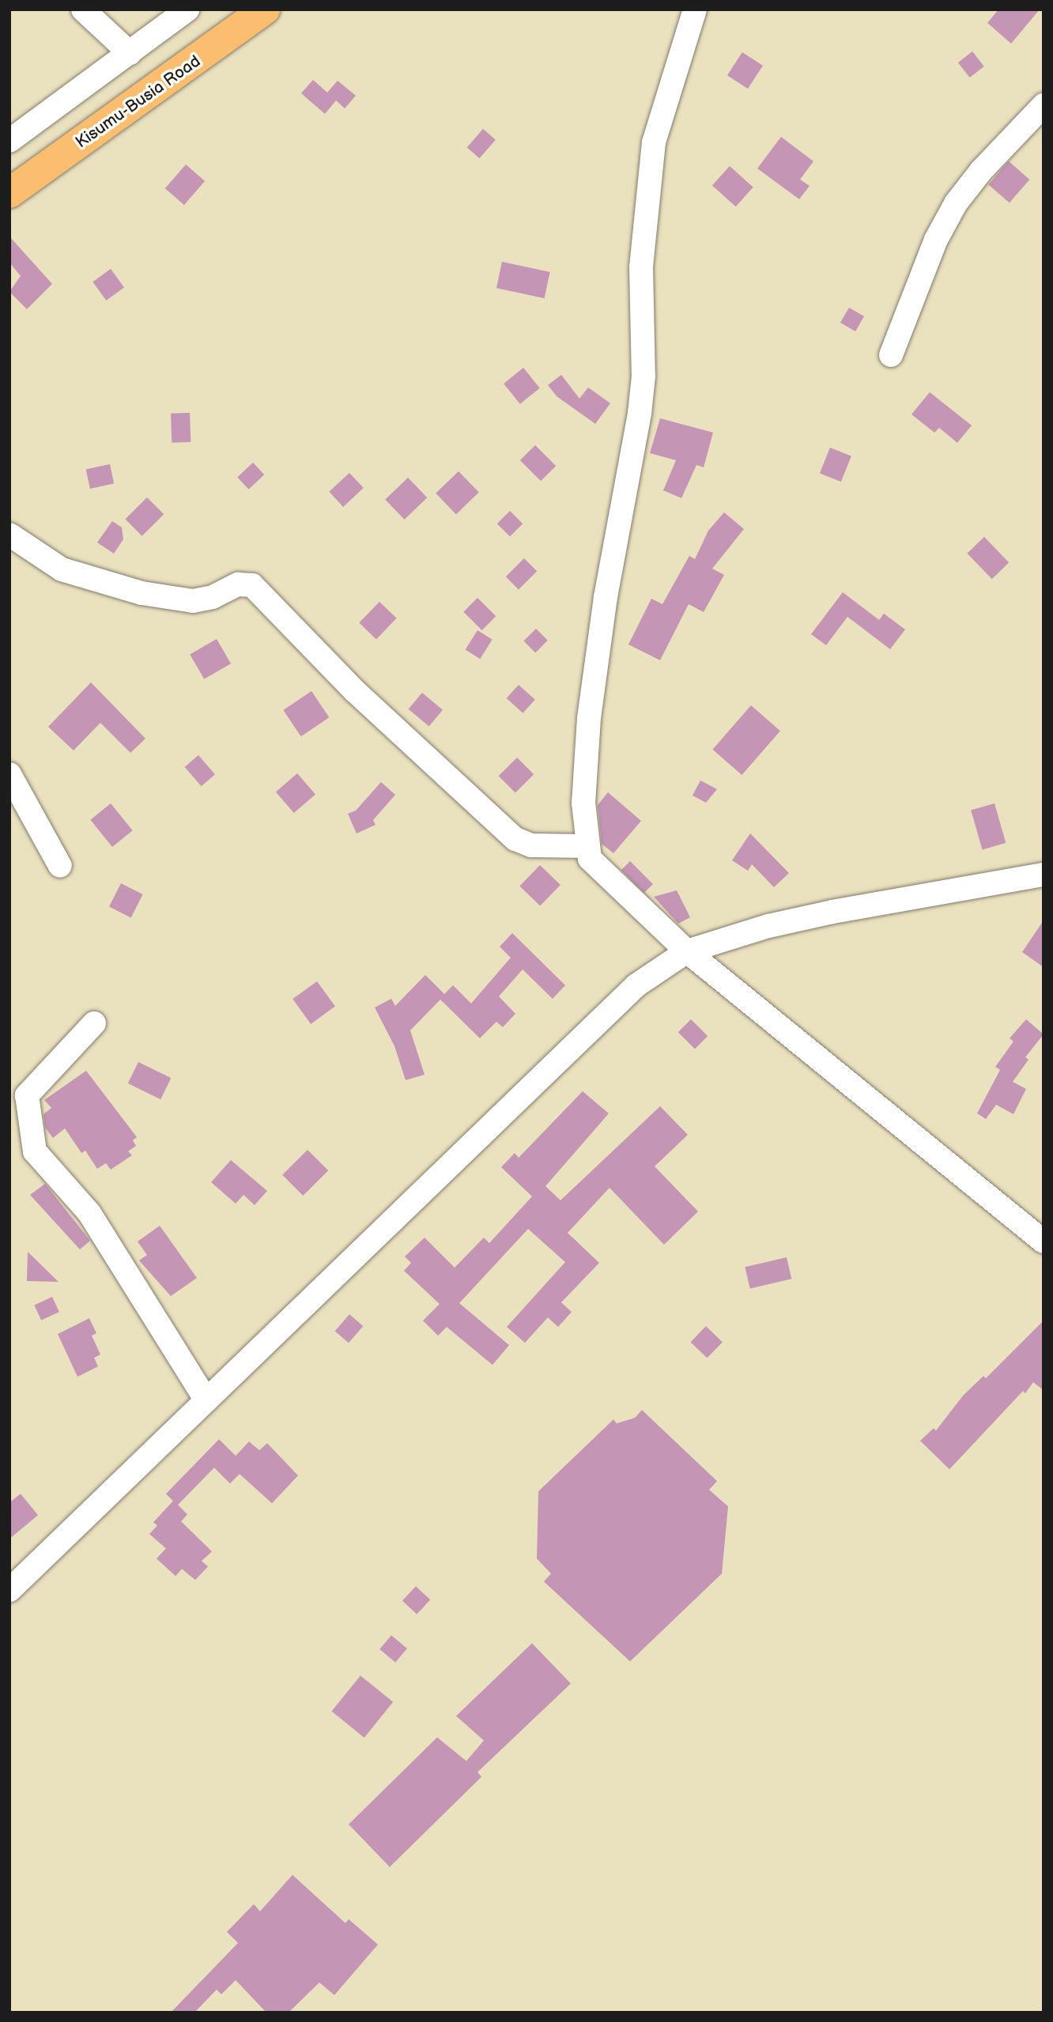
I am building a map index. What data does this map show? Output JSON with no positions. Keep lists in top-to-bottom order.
{
  "streets": {
    "highway": ["Kisumu-Busia Road"]
  }
}
